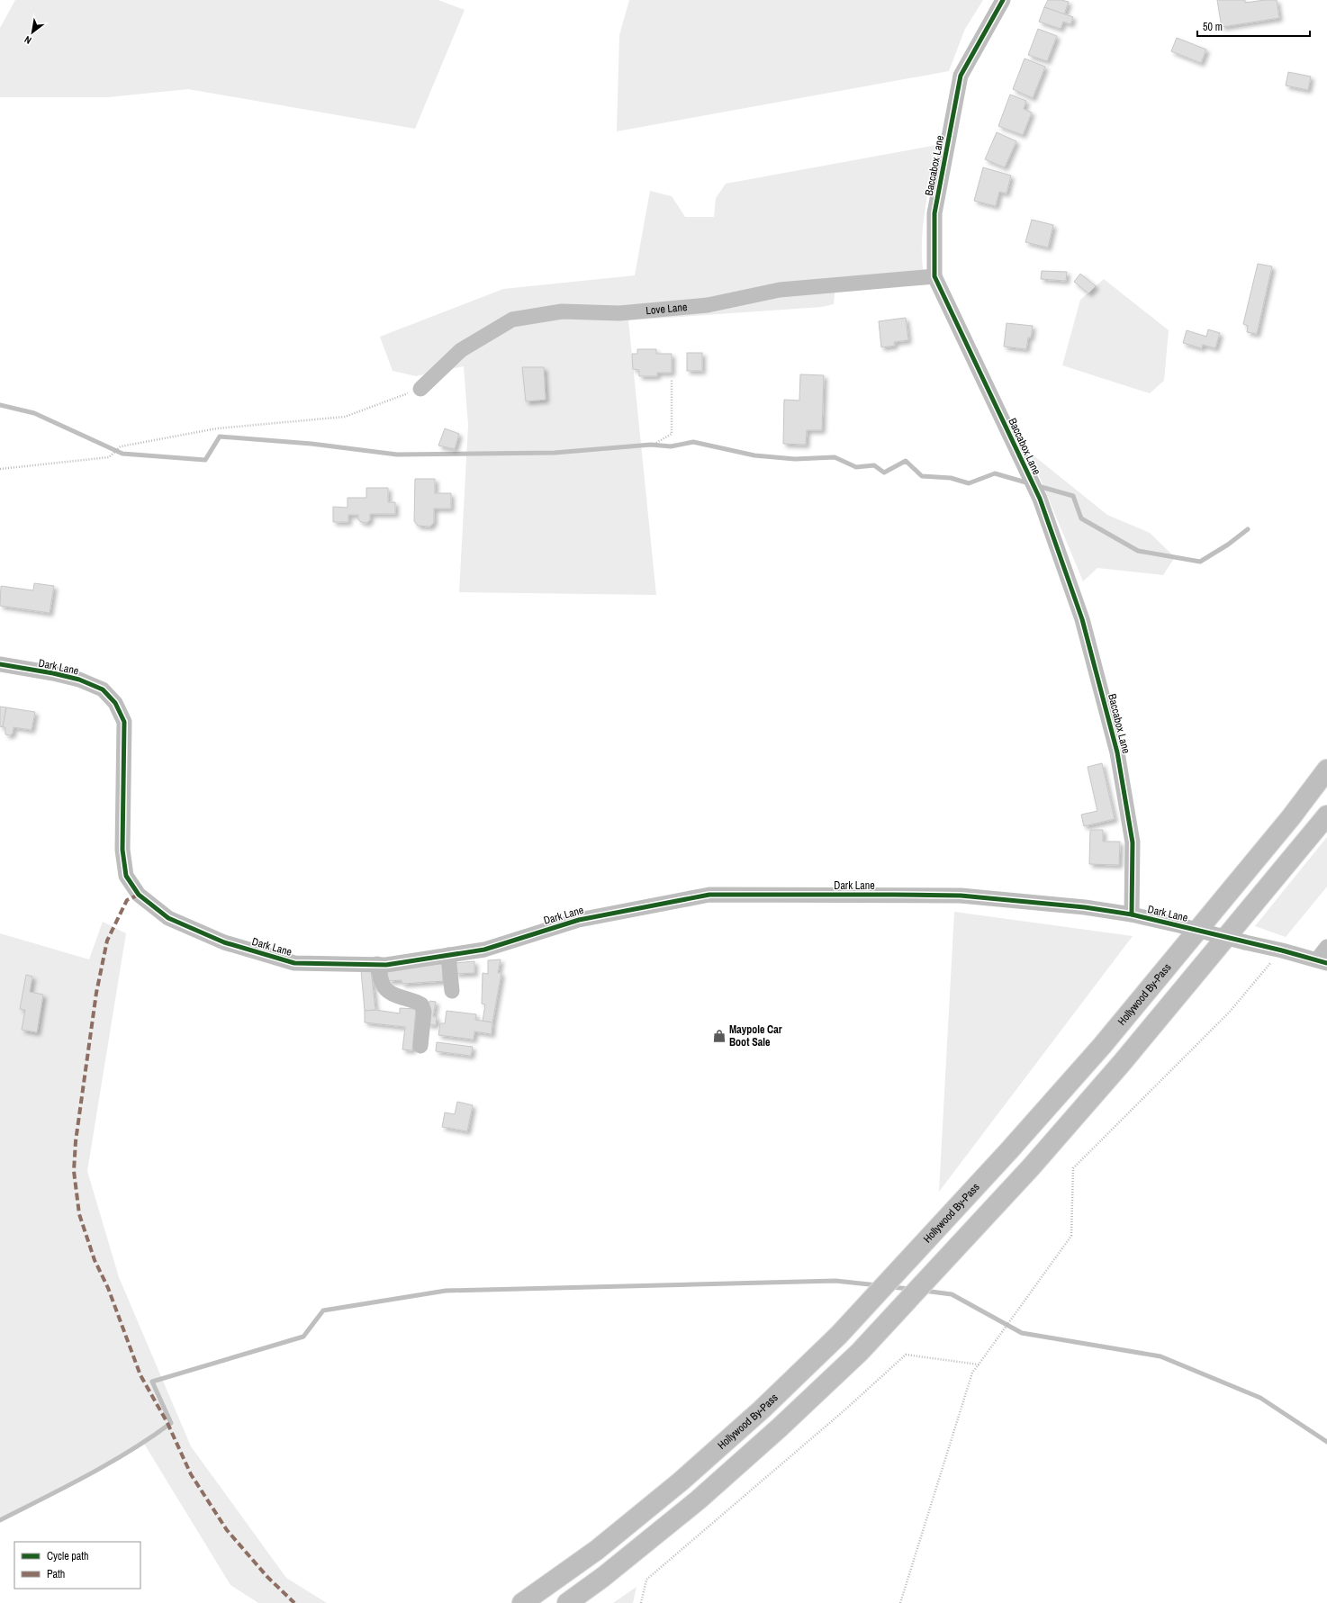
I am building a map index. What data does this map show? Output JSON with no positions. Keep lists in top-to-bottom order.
{
  "streets": {
    "highway": ["Hollywood By-Pass"],
    "street": ["Baccabox Lane", "Love Lane", "Dark Lane"]
  },
  "crossings": [
    ["Baccabox Lane", "Love Lane"],
    ["Baccabox Lane", "Dark Lane"]
  ],
  "places": {
    "shop": ["Maypole Car Boot Sale"]
  },
  "legend": ["Cycle path", "Path"],
  "scale_bar": "50 m",
  "north": "bottom left"
}
